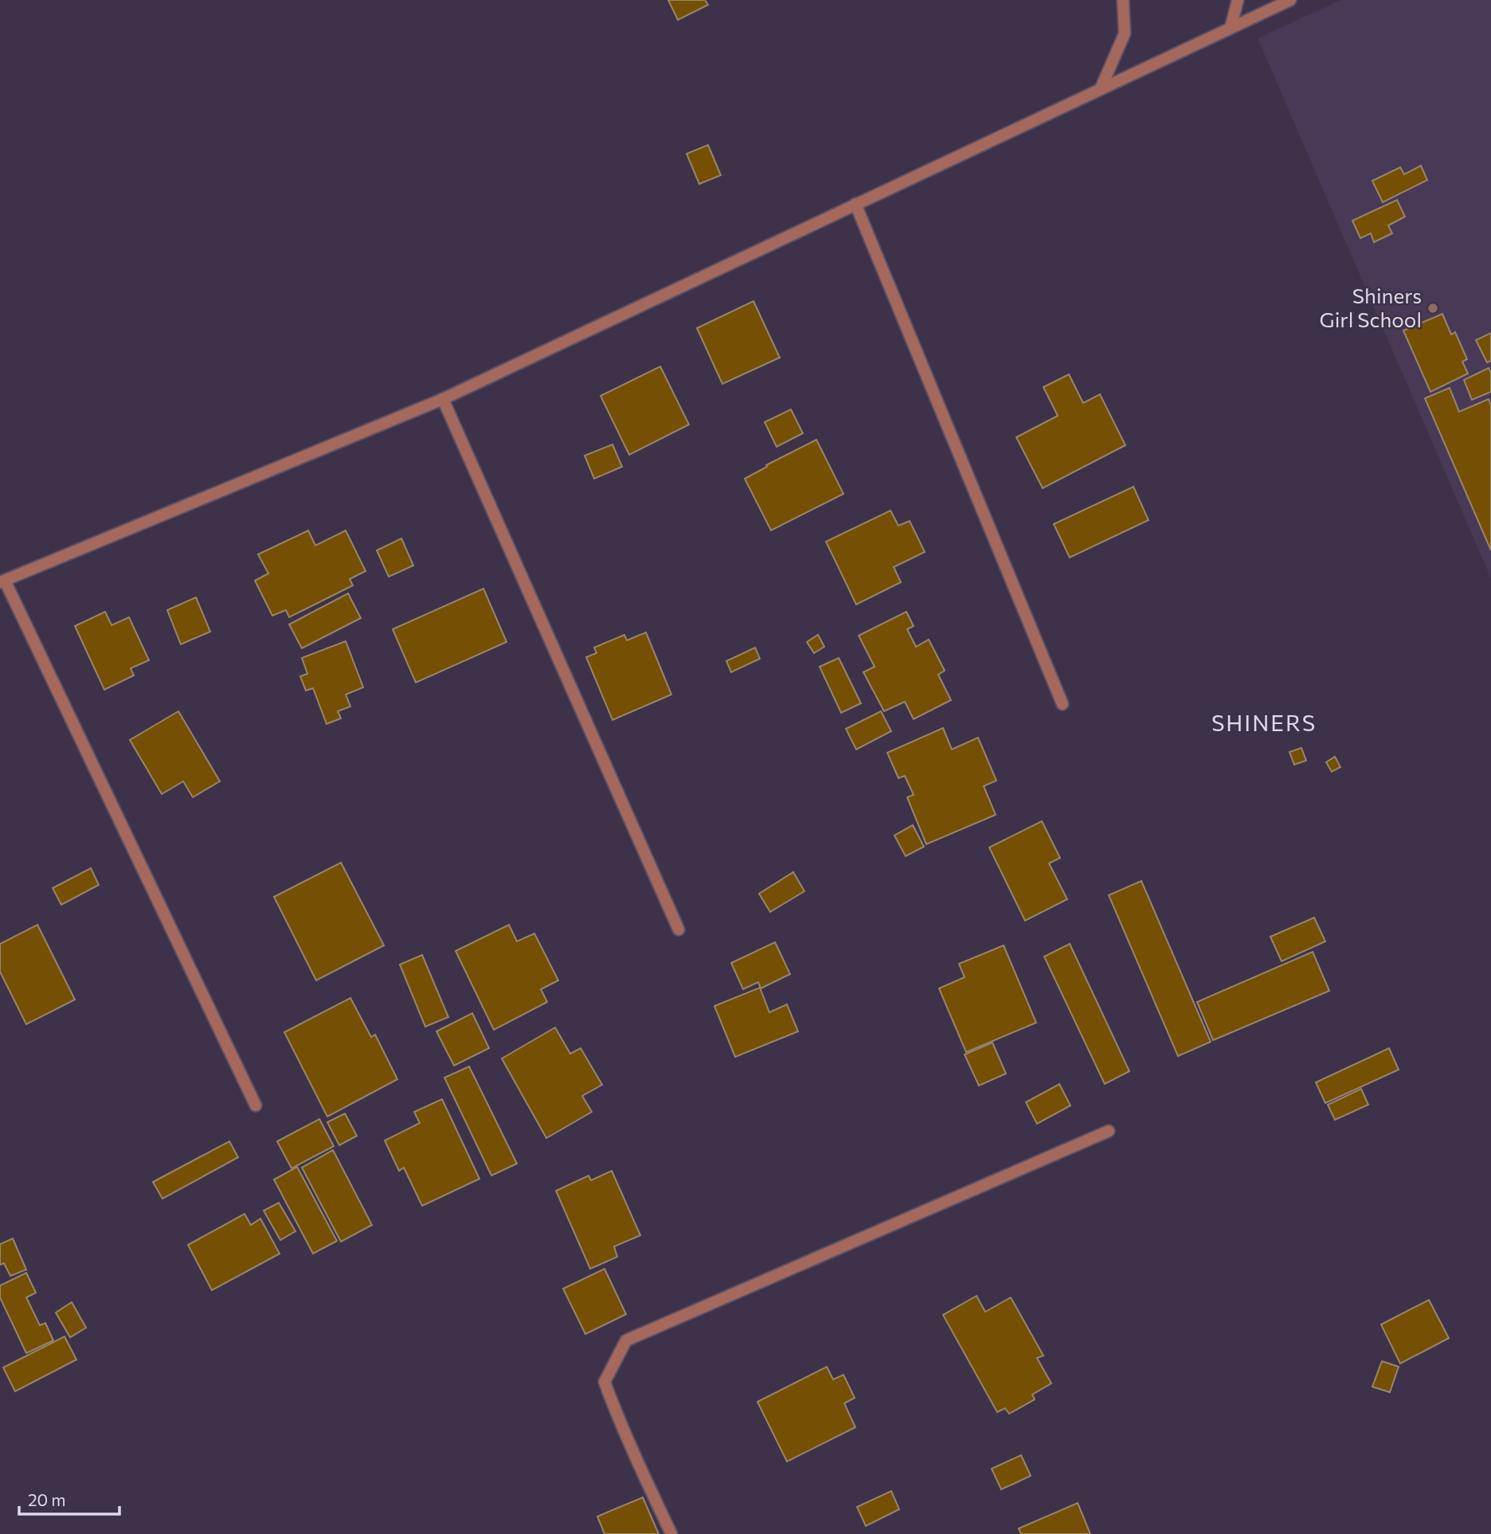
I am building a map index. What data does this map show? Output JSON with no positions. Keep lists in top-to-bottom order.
{
  "districts": ["SHINERS"],
  "places": ["Shiners Girl School"],
  "scale_bar": "20 m"
}
